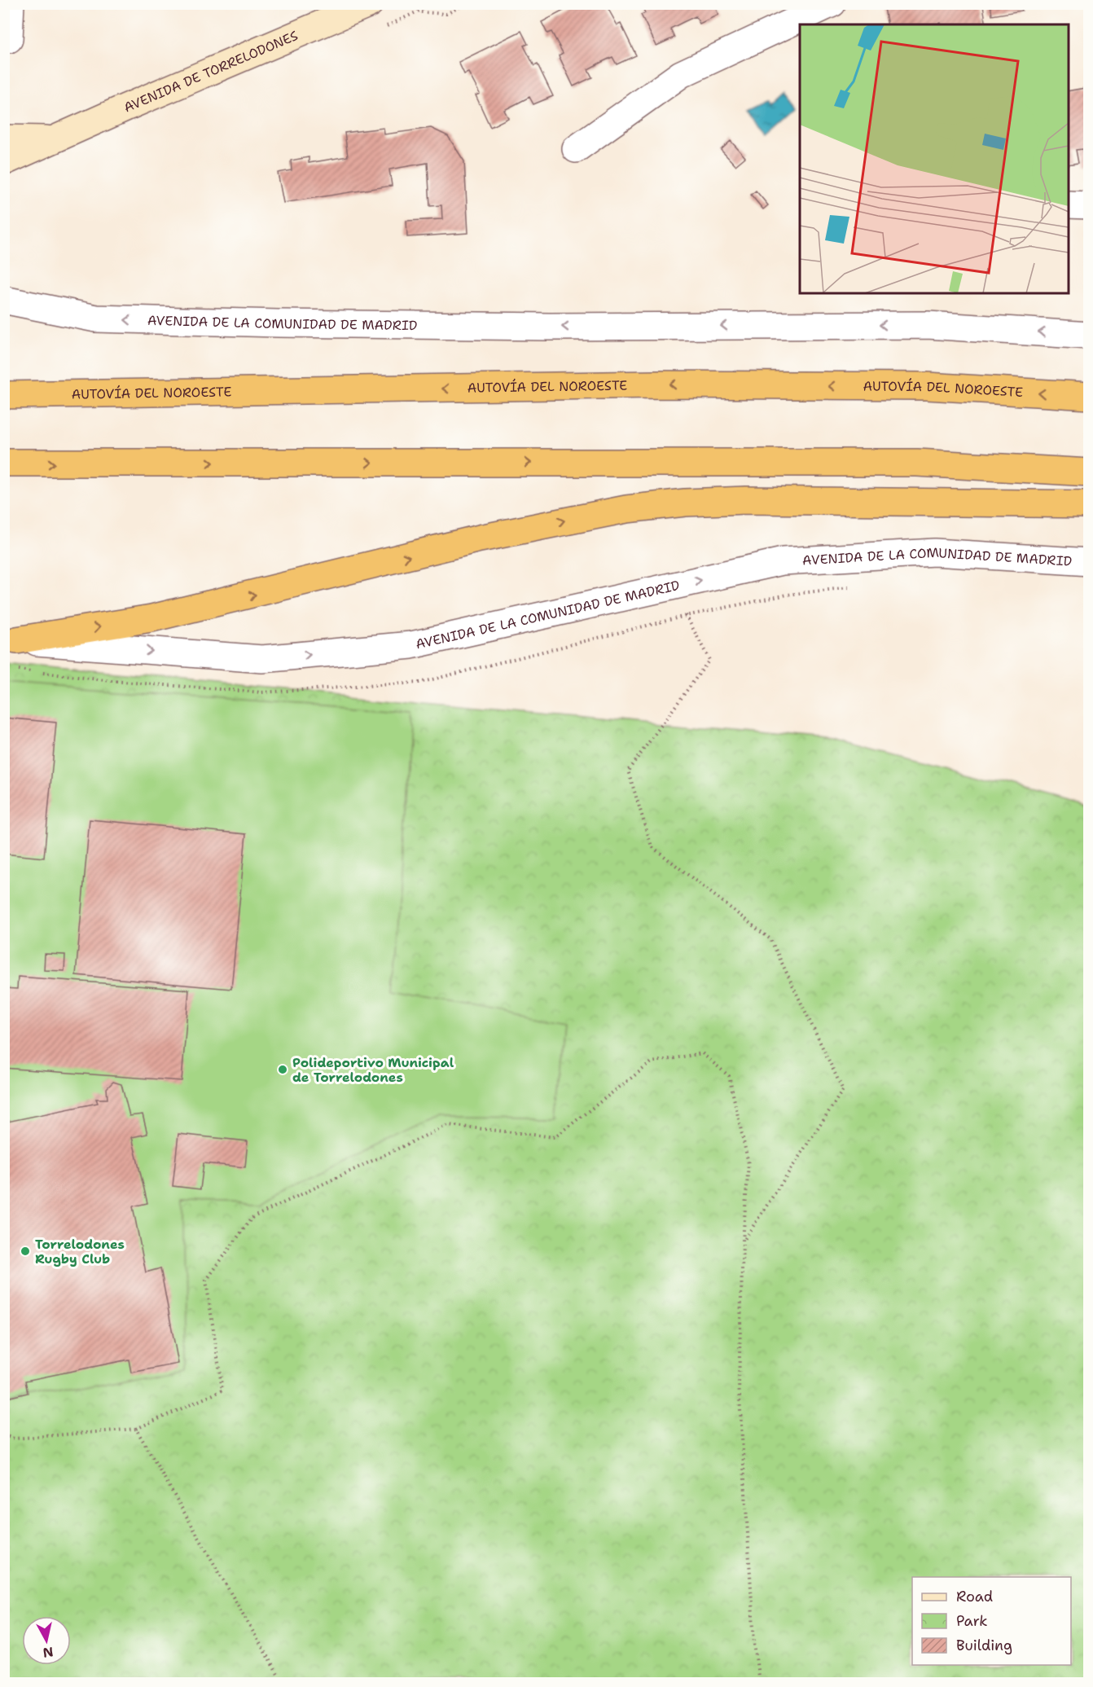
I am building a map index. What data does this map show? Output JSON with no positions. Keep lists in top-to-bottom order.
{
  "streets": {
    "highway": ["AUTOVÍA DEL NOROESTE"],
    "main road": ["AVENIDA DE TORRELODONES"],
    "street": ["AVENIDA DE LA COMUNIDAD DE MADRID"]
  },
  "places": ["Polideportivo Municipal de Torrelodones", "Torrelodones Rugby Club"],
  "legend": ["Road", "Park", "Building"],
  "north": "bottom"
}
